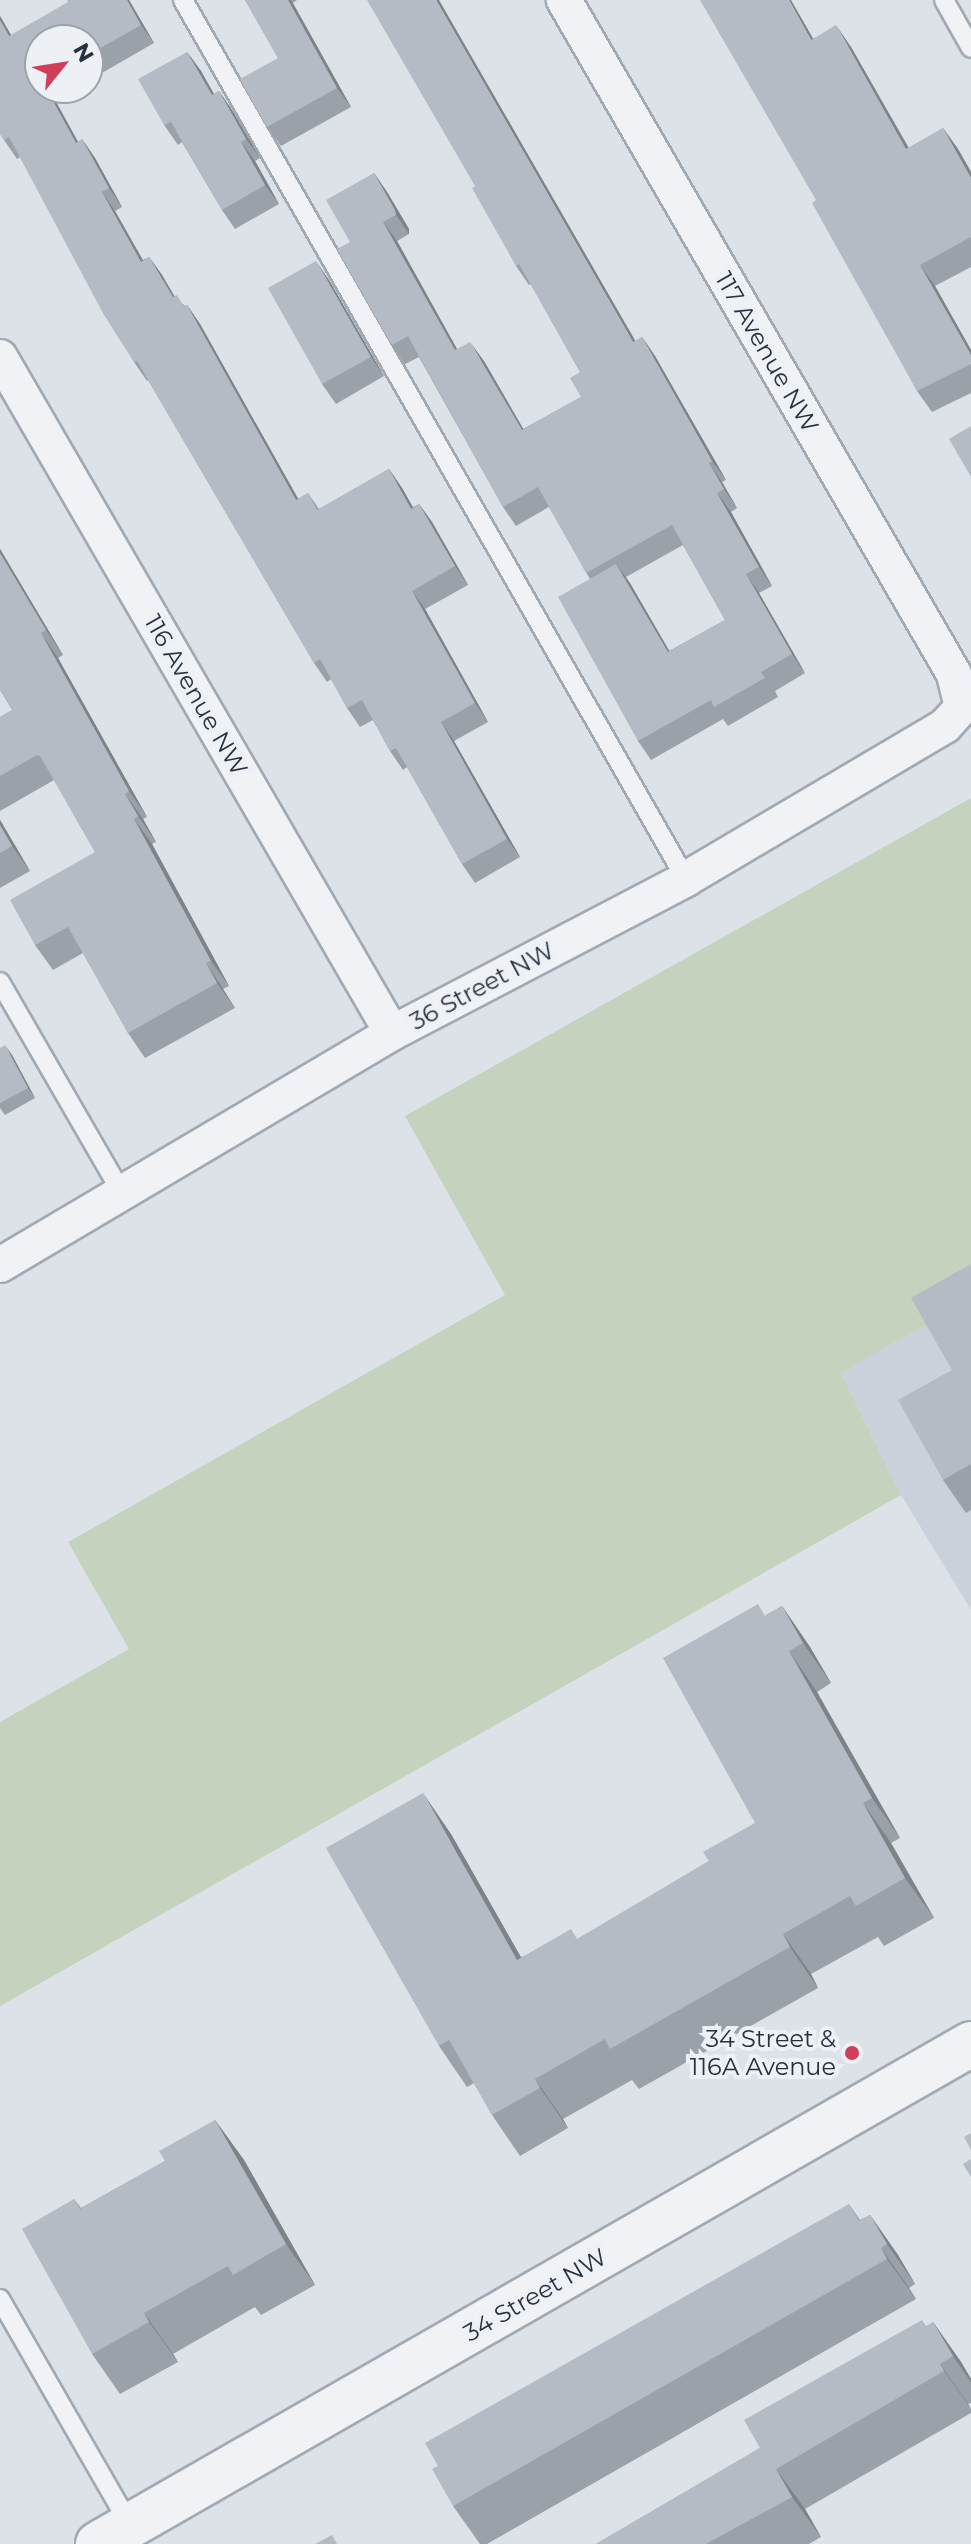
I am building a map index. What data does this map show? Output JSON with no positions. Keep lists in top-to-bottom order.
{
  "streets": {
    "street": [
      "117 Avenue NW",
      "116 Avenue NW",
      "36 Street NW",
      "34 Street NW"
    ]
  },
  "crossings": [
    ["117 Avenue NW", "36 Street NW"],
    ["116 Avenue NW", "36 Street NW"]
  ],
  "places": ["34 Street & 116A Avenue"],
  "north": "top right"
}
